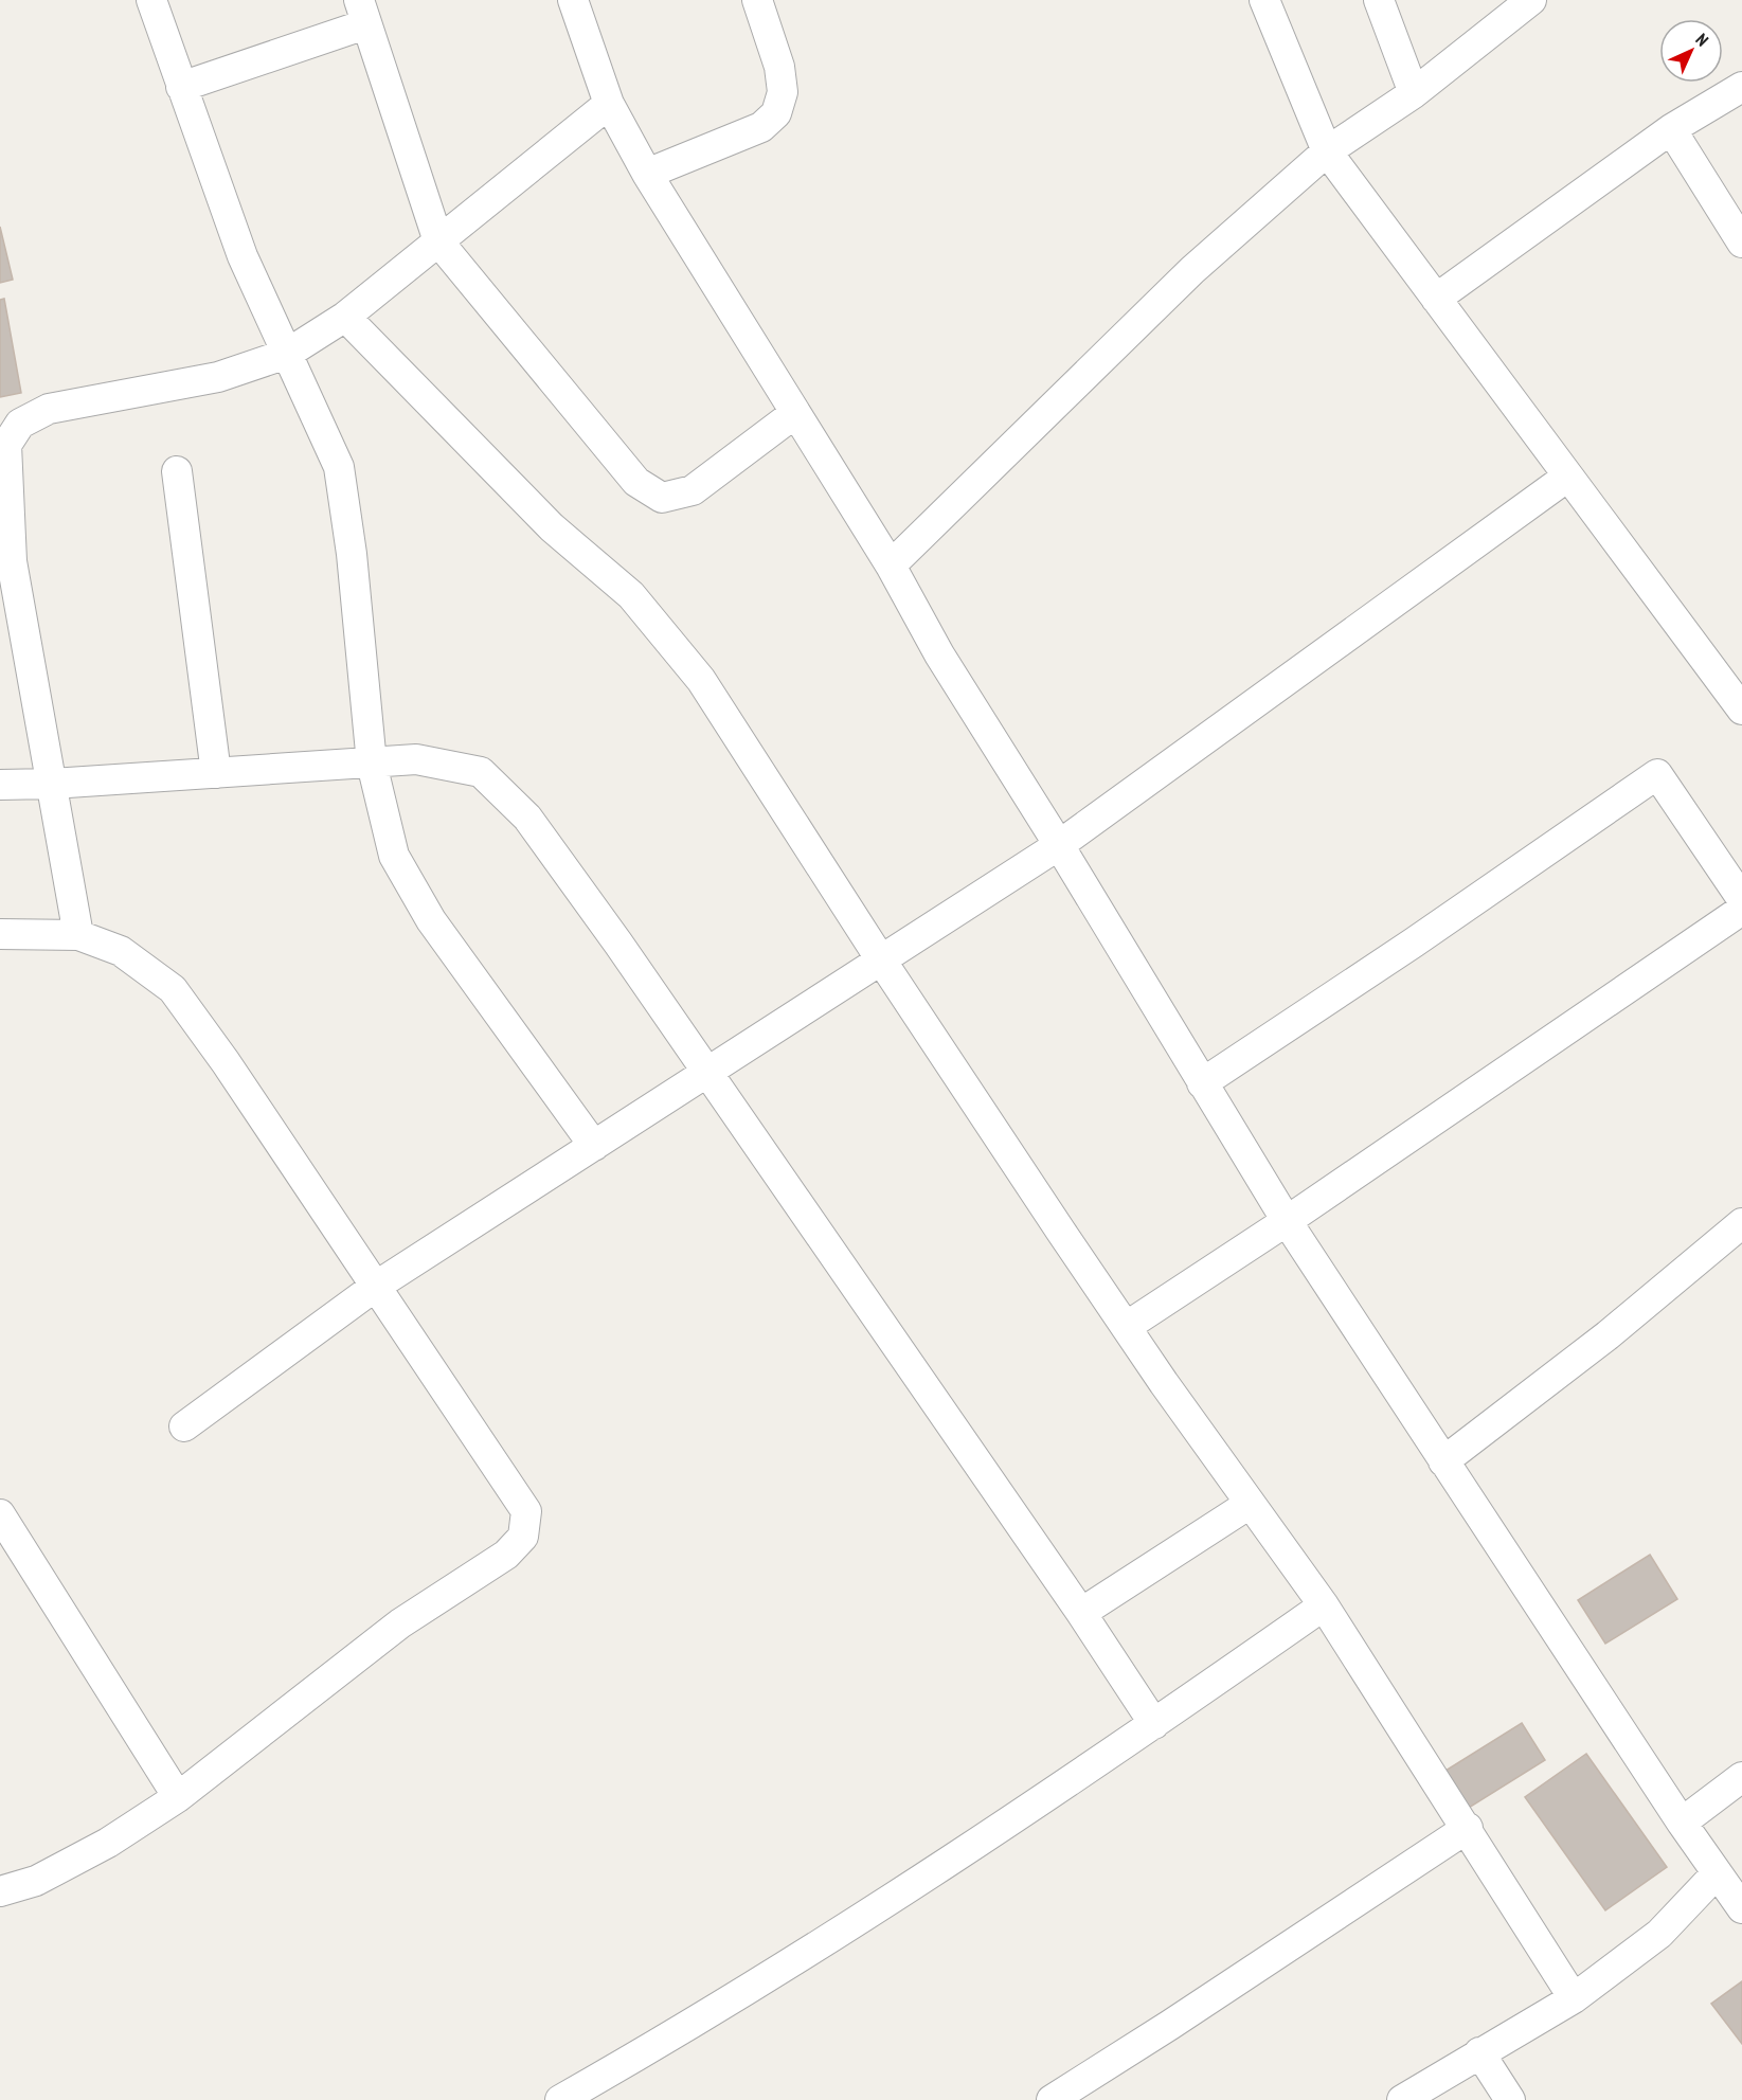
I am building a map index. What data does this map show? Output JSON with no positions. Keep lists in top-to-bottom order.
{
  "north": "top right"
}
